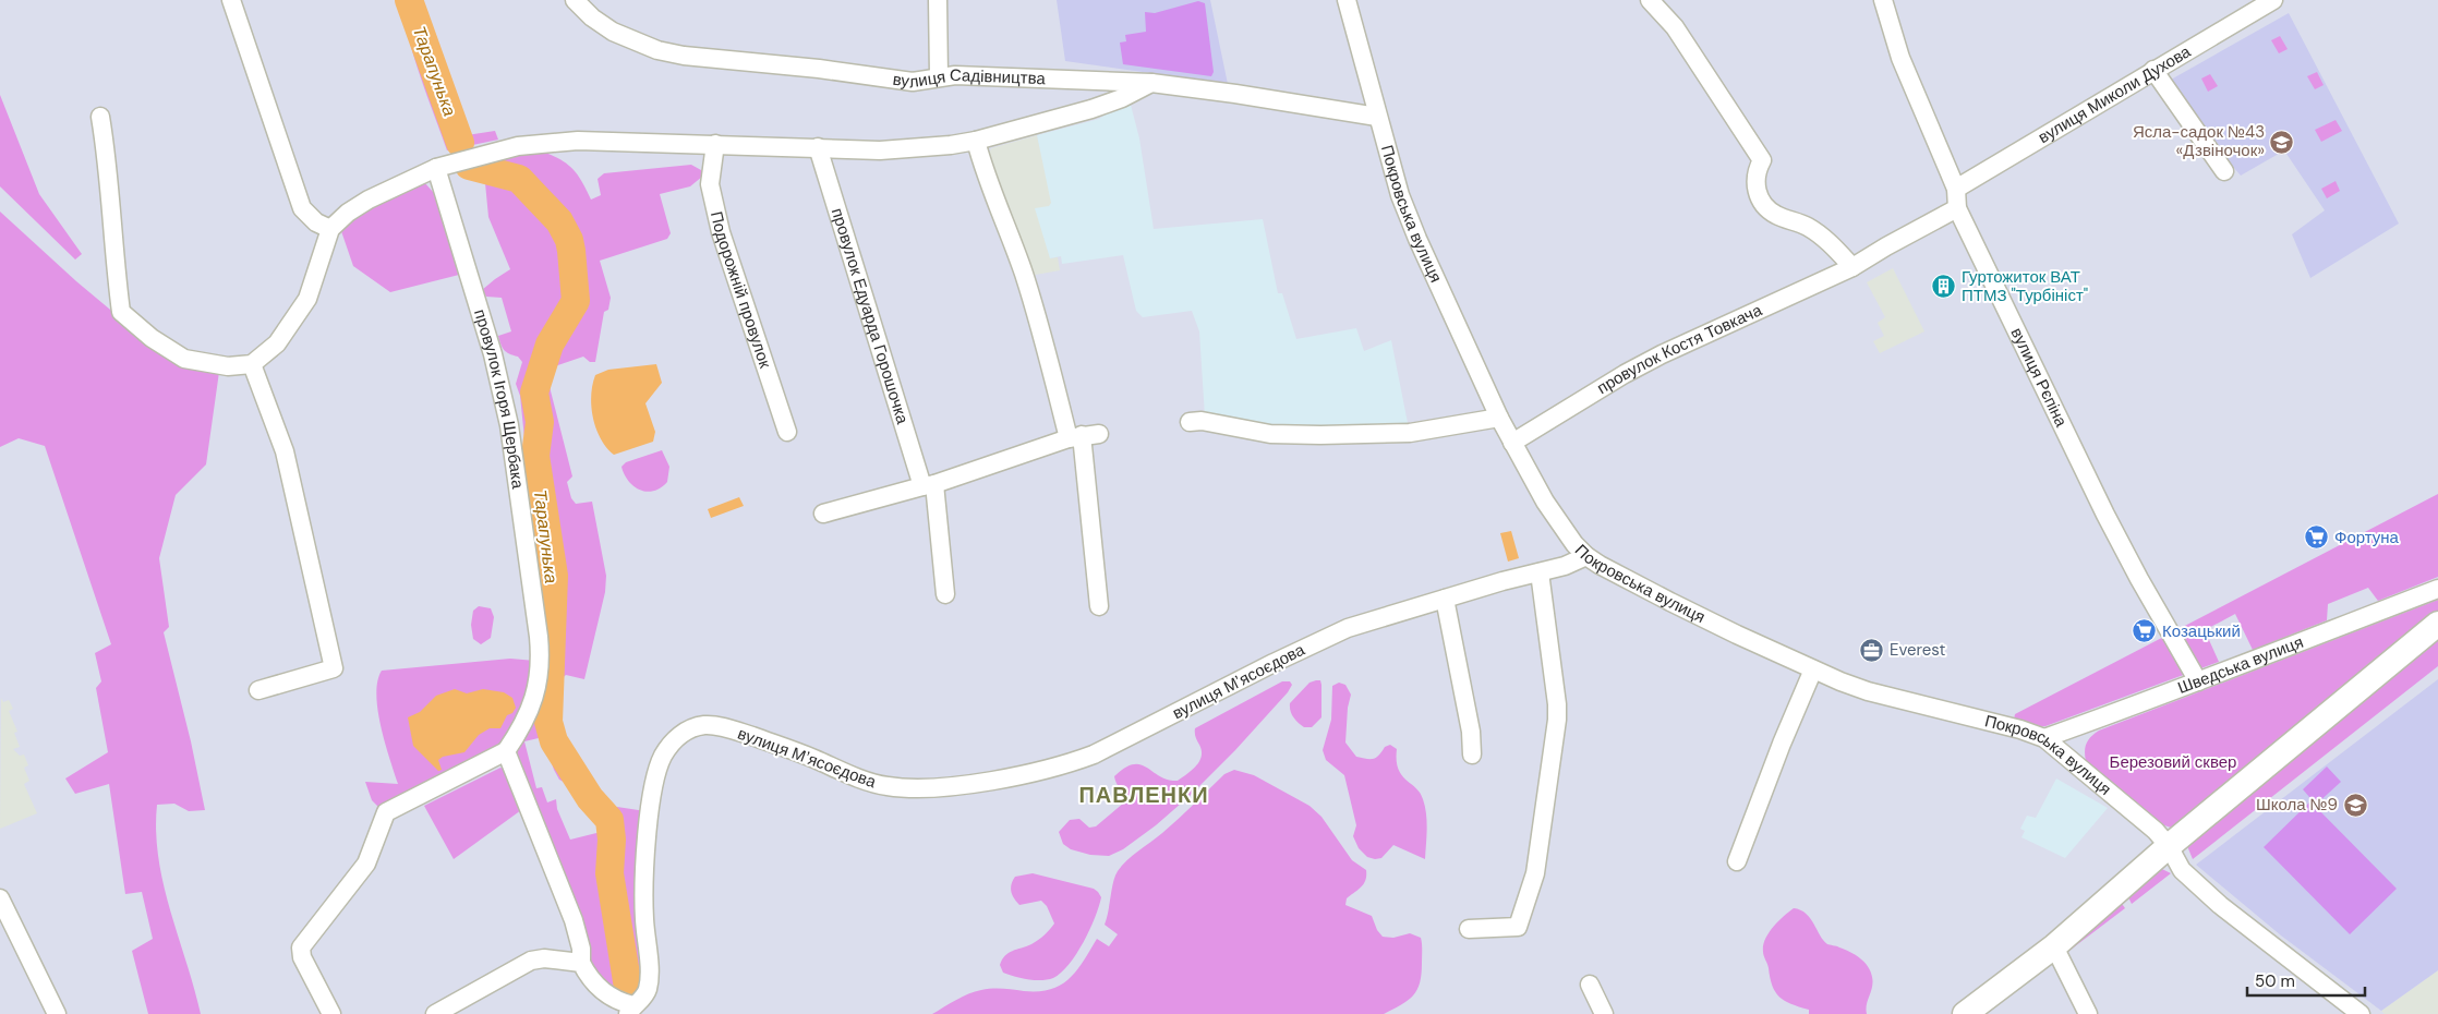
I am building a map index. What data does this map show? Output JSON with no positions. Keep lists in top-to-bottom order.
{
  "streets": {
    "street": [
      "вулиця Садівництва",
      "вулиця Миколи Духова",
      "Покровська вулиця",
      "Подорожній провулок",
      "провулок Едуарда Горошочка",
      "провулок Костя Товкача",
      "вулиця Рєпіна",
      "провулок Ігоря Щербака",
      "Шведська вулиця",
      "вулиця Мʼясоєдова"
    ]
  },
  "crossings": [
    ["вулиця Садівництва", "Покровська вулиця"],
    ["вулиця Миколи Духова", "вулиця Рєпіна"],
    ["Покровська вулиця", "провулок Костя Товкача"],
    ["Покровська вулиця", "Шведська вулиця"],
    ["Покровська вулиця", "вулиця Мʼясоєдова"],
    ["провулок Костя Товкача", "вулиця Рєпіна"],
    ["вулиця Рєпіна", "Шведська вулиця"],
    ["провулок Ігоря Щербака", "вулиця Мʼясоєдова"]
  ],
  "districts": ["ПАВЛЕНКИ"],
  "water": ["Тарапунька"],
  "parks": ["Березовий сквер"],
  "places": {
    "school or university": ["Ясла-садок №43 «Дзвіночок»", "Школа №9"],
    "building": ["Гуртожиток ВАТ ПТМЗ \"Турбініст\""],
    "supermarket": ["Фортуна", "Козацький"],
    "office": ["Everest"]
  },
  "scale_bar": "50 m"
}
